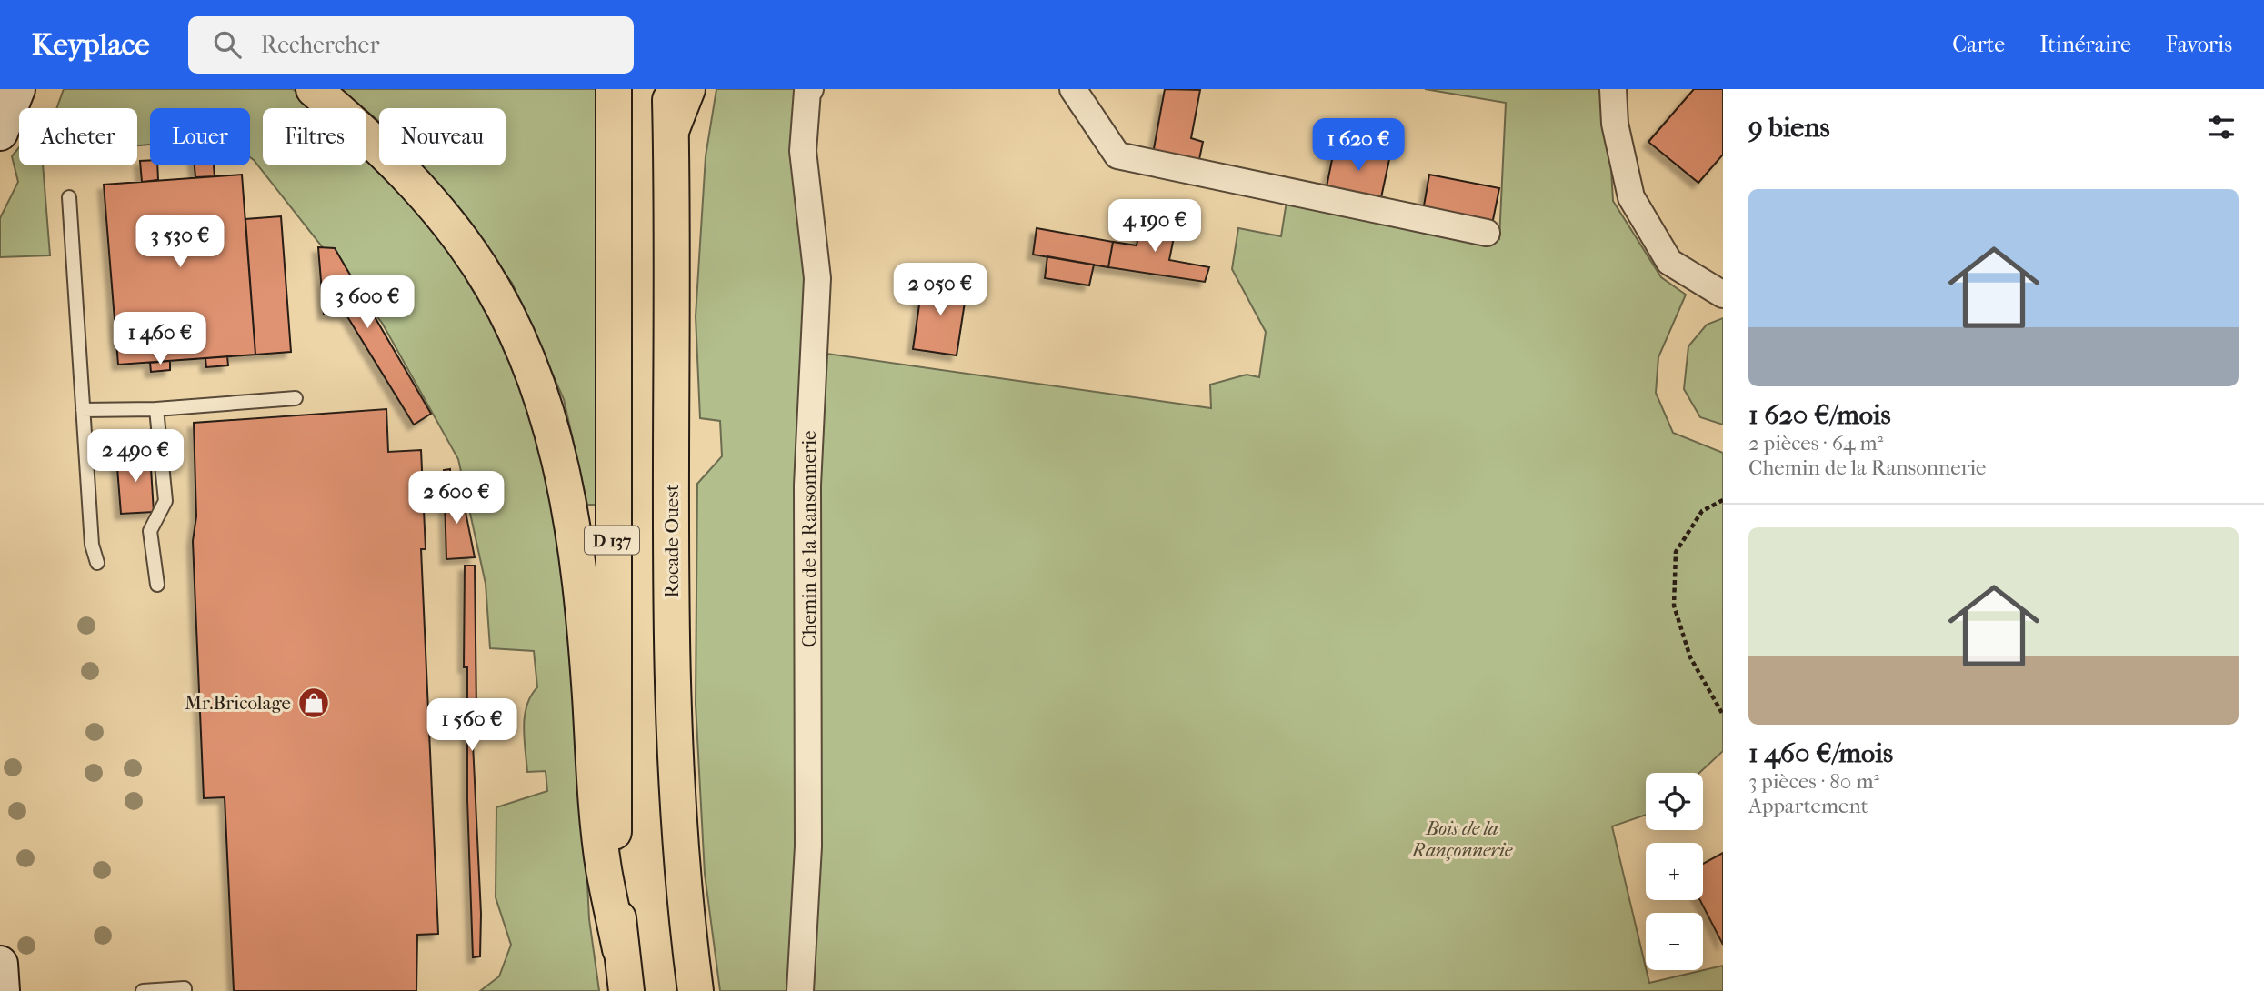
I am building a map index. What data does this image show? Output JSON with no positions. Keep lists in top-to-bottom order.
{
  "streets": {
    "main road": ["D 137", "Rocade Ouest"],
    "street": ["Chemin de la Ransonnerie"]
  },
  "parks": ["Bois de la Rançonnerie"],
  "places": {
    "shop": ["Mr.Bricolage"]
  },
  "page": {
    "header": "Keyplace",
    "search": "Rechercher",
    "nav": ["Carte", "Itinéraire", "Favoris"],
    "heading": "9 biens",
    "chip": [
      "Acheter",
      "Louer",
      "Filtres",
      "Nouveau"
    ],
    "price": [
      "1 620 €",
      "4 190 €",
      "3 530 €",
      "2 050 €",
      "3 600 €",
      "1 460 €",
      "2 490 €",
      "2 600 €",
      "1 560 €"
    ],
    "list": [
      {
        "name": "1 620 €/mois",
        "note": "2 pièces · 64 m² · Chemin de la Ransonnerie"
      },
      {
        "name": "1 460 €/mois",
        "note": "3 pièces · 80 m² · Appartement"
      }
    ],
    "map_buttons": ["+", "−"]
  }
}
